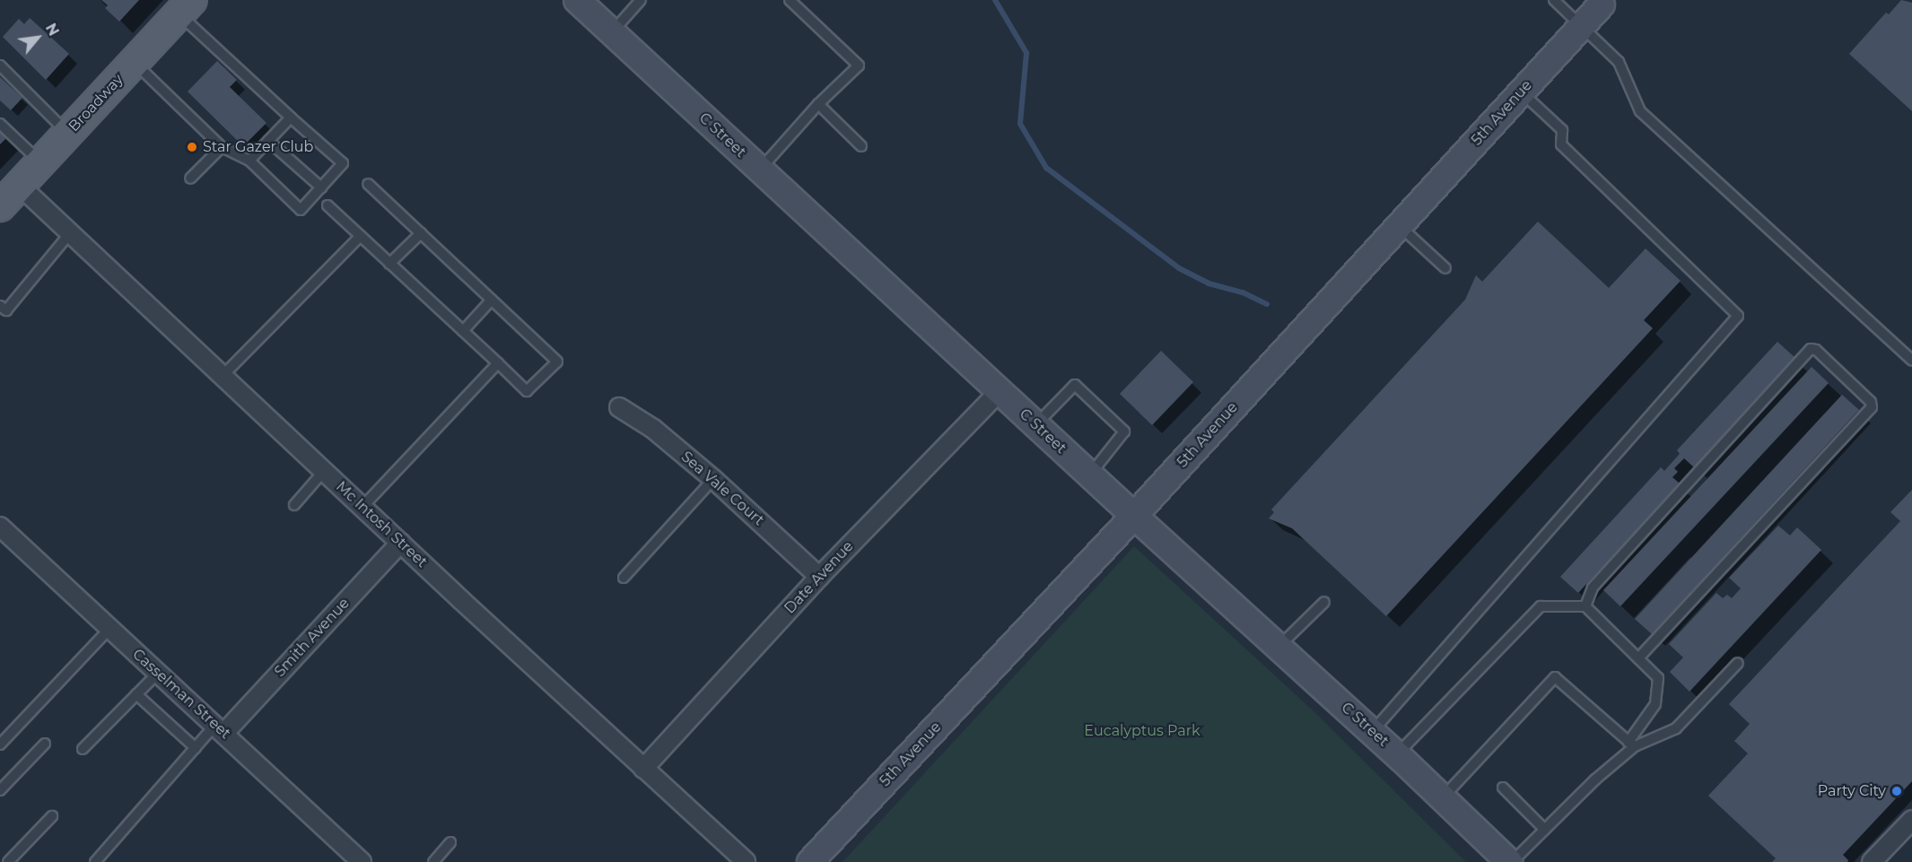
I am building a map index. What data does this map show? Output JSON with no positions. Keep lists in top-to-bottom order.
{
  "streets": {
    "main road": ["Broadway", "5th Avenue", "C Street"],
    "street": [
      "Sea Vale Court",
      "Mc Intosh Street",
      "Date Avenue",
      "Smith Avenue",
      "Casselman Street"
    ]
  },
  "crossings": [
    ["Broadway", "Mc Intosh Street"],
    ["5th Avenue", "C Street"],
    ["C Street", "Date Avenue"],
    ["Sea Vale Court", "Date Avenue"],
    ["Mc Intosh Street", "Date Avenue"],
    ["Mc Intosh Street", "Smith Avenue"],
    ["Smith Avenue", "Casselman Street"]
  ],
  "parks": ["Eucalyptus Park"],
  "places": ["Star Gazer Club", "Party City"],
  "north": "top right"
}
